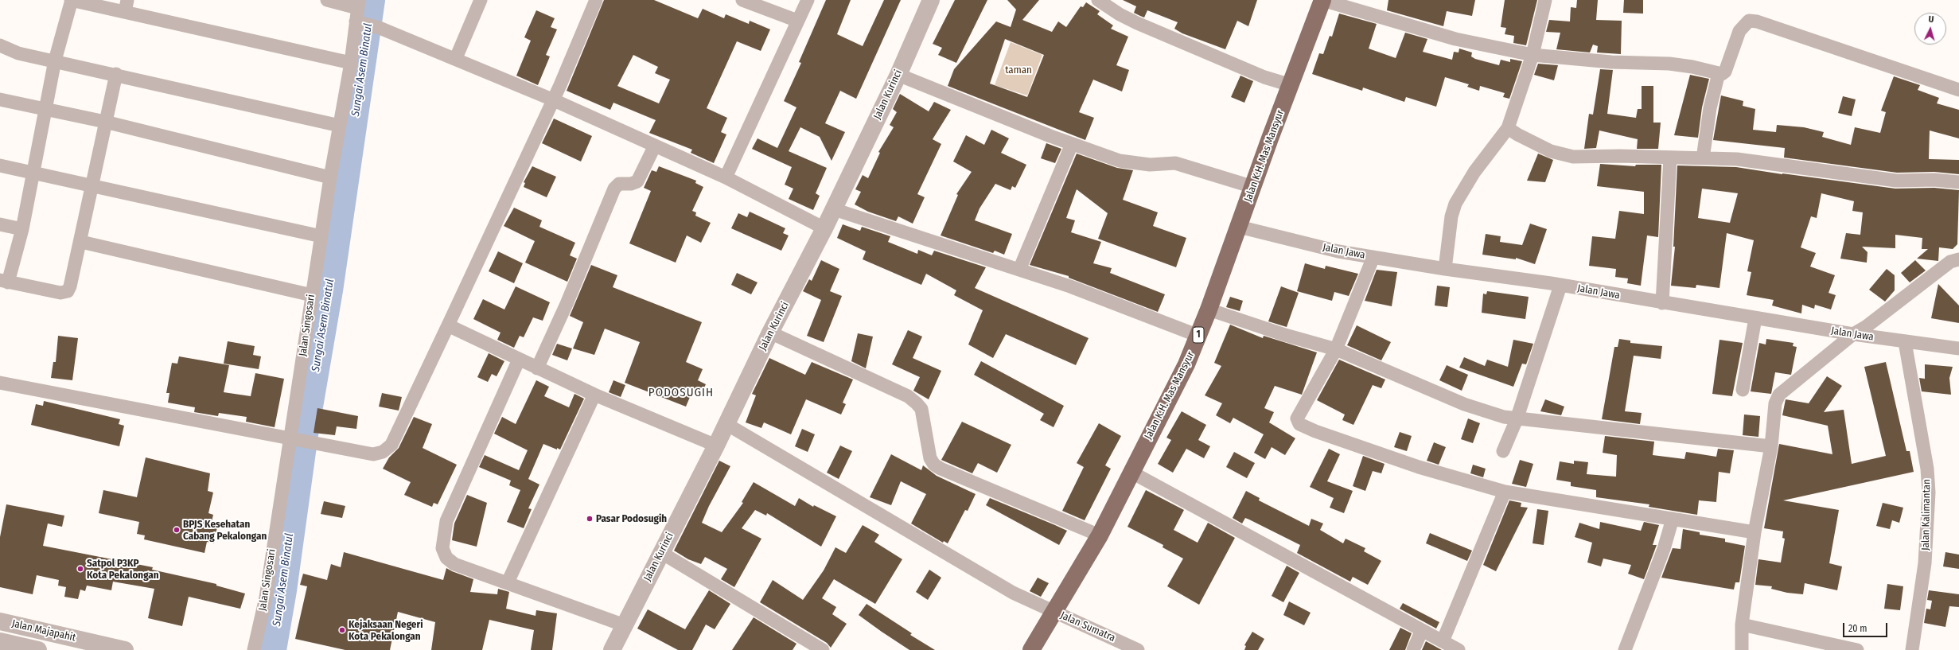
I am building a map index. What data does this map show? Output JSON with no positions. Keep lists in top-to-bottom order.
{
  "streets": {
    "highway": ["Jalan K.H. Mas Mansyur", "1"],
    "street": [
      "Jalan Kurinci",
      "Jalan Jawa",
      "Jalan Singosari",
      "Jalan Kalimantan",
      "Jalan Sumatra",
      "Jalan Majapahit"
    ]
  },
  "crossings": [
    ["Jalan Kurinci", "Jalan Sumatra"],
    ["Jalan K.H. Mas Mansyur", "Jalan Jawa"],
    ["Jalan K.H. Mas Mansyur", "Jalan Sumatra"],
    ["Jalan Jawa", "Jalan Kalimantan"]
  ],
  "districts": ["PODOSUGIH"],
  "water": ["Sungai Asem Binatul"],
  "parks": ["taman"],
  "places": [
    "Pasar Podosugih",
    "BPJS Kesehatan Cabang Pekalongan",
    "Satpol P3KP Kota Pekalongan",
    "Kejaksaan Negeri Kota Pekalongan"
  ],
  "scale_bar": "20 m",
  "north": "top"
}
